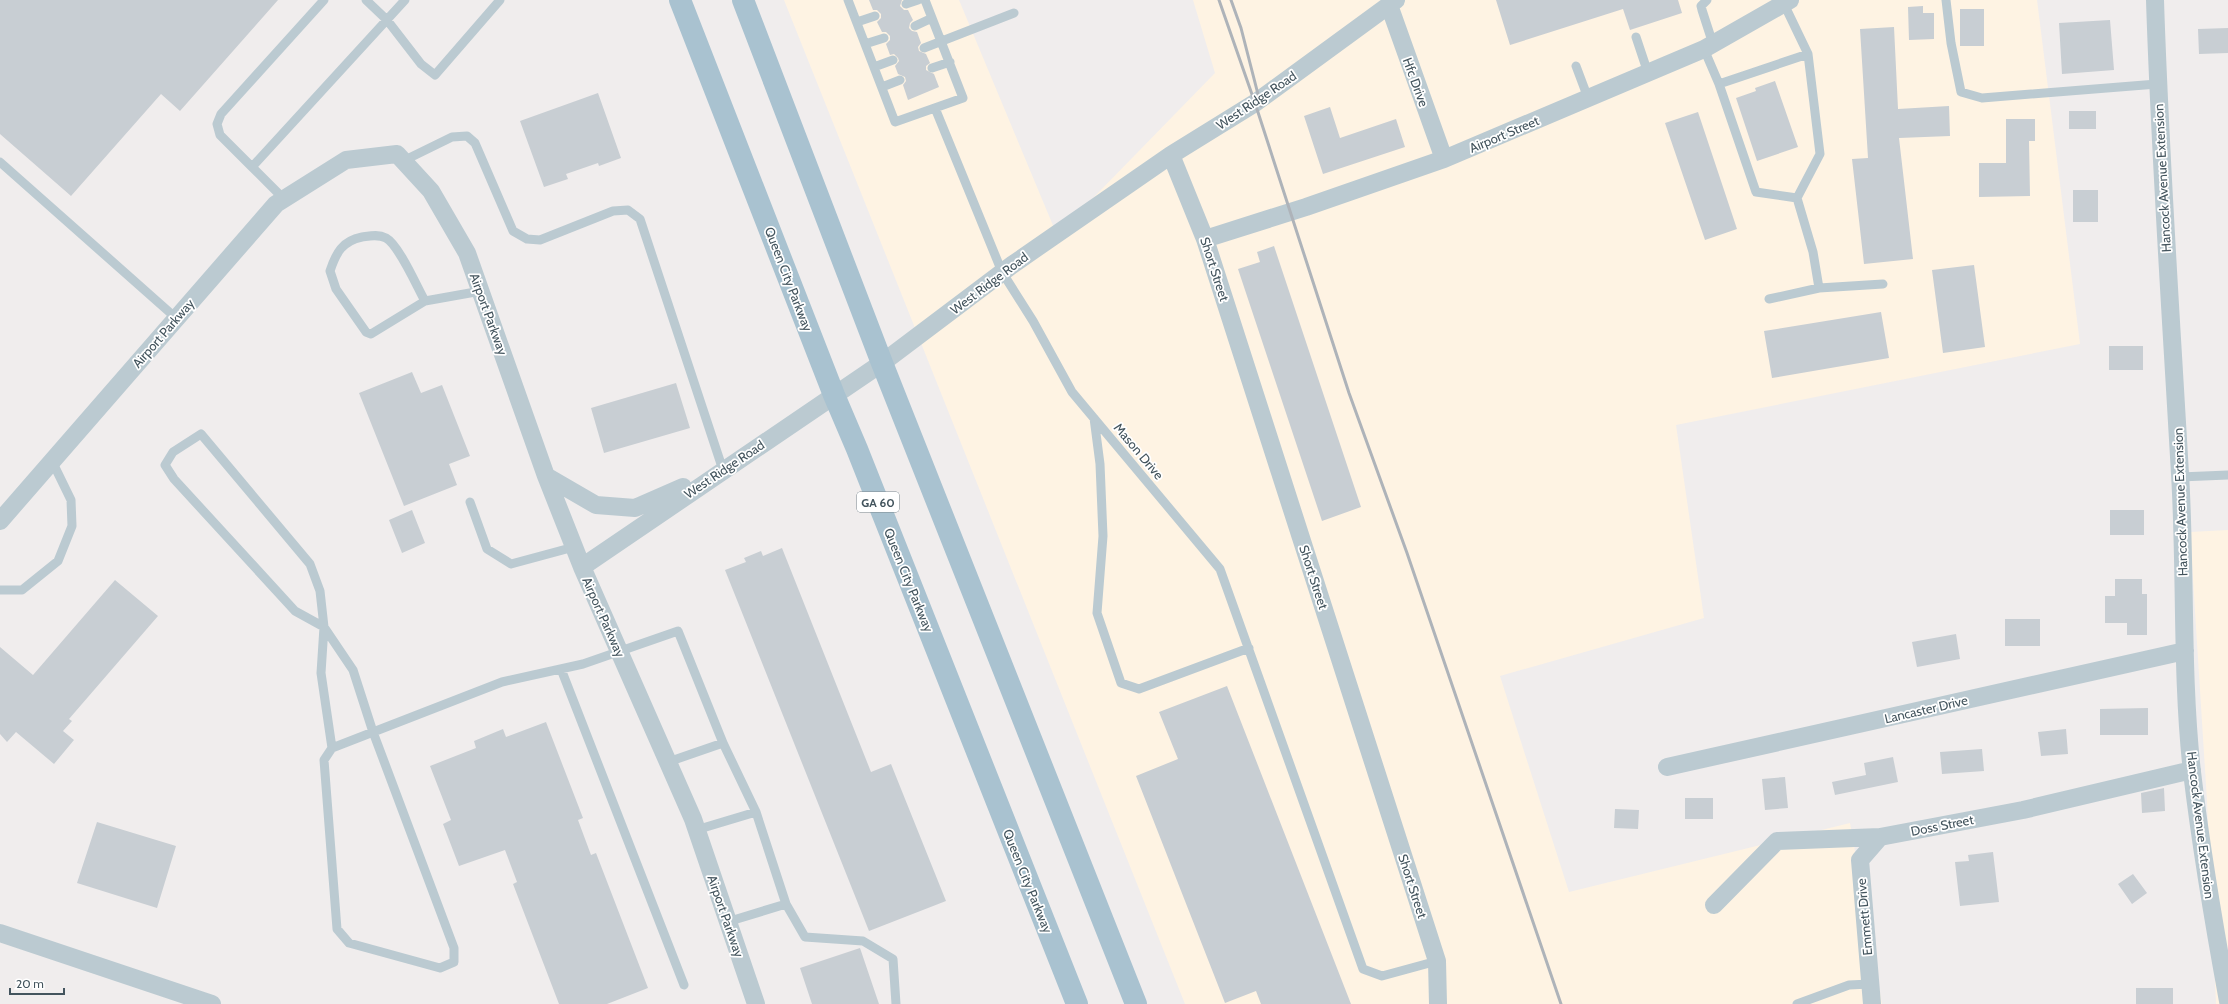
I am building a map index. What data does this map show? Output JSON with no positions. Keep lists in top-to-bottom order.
{
  "streets": {
    "main road": ["Queen City Parkway", "GA 60"],
    "street": [
      "Hfc Drive",
      "West Ridge Road",
      "Airport Street",
      "Hancock Avenue Extension",
      "Short Street",
      "Airport Parkway",
      "Lancaster Drive",
      "Doss Street",
      "Emmett Drive"
    ],
    "lane": ["Mason Drive"]
  },
  "crossings": [
    ["Hfc Drive", "West Ridge Road"],
    ["Hfc Drive", "Airport Street"],
    ["West Ridge Road", "Short Street"],
    ["West Ridge Road", "Queen City Parkway"],
    ["West Ridge Road", "Airport Parkway"],
    ["West Ridge Road", "Mason Drive"],
    ["Airport Street", "Short Street"],
    ["Hancock Avenue Extension", "Lancaster Drive"],
    ["Hancock Avenue Extension", "Doss Street"],
    ["Short Street", "Mason Drive"],
    ["Doss Street", "Emmett Drive"]
  ],
  "scale_bar": "20 m"
}
